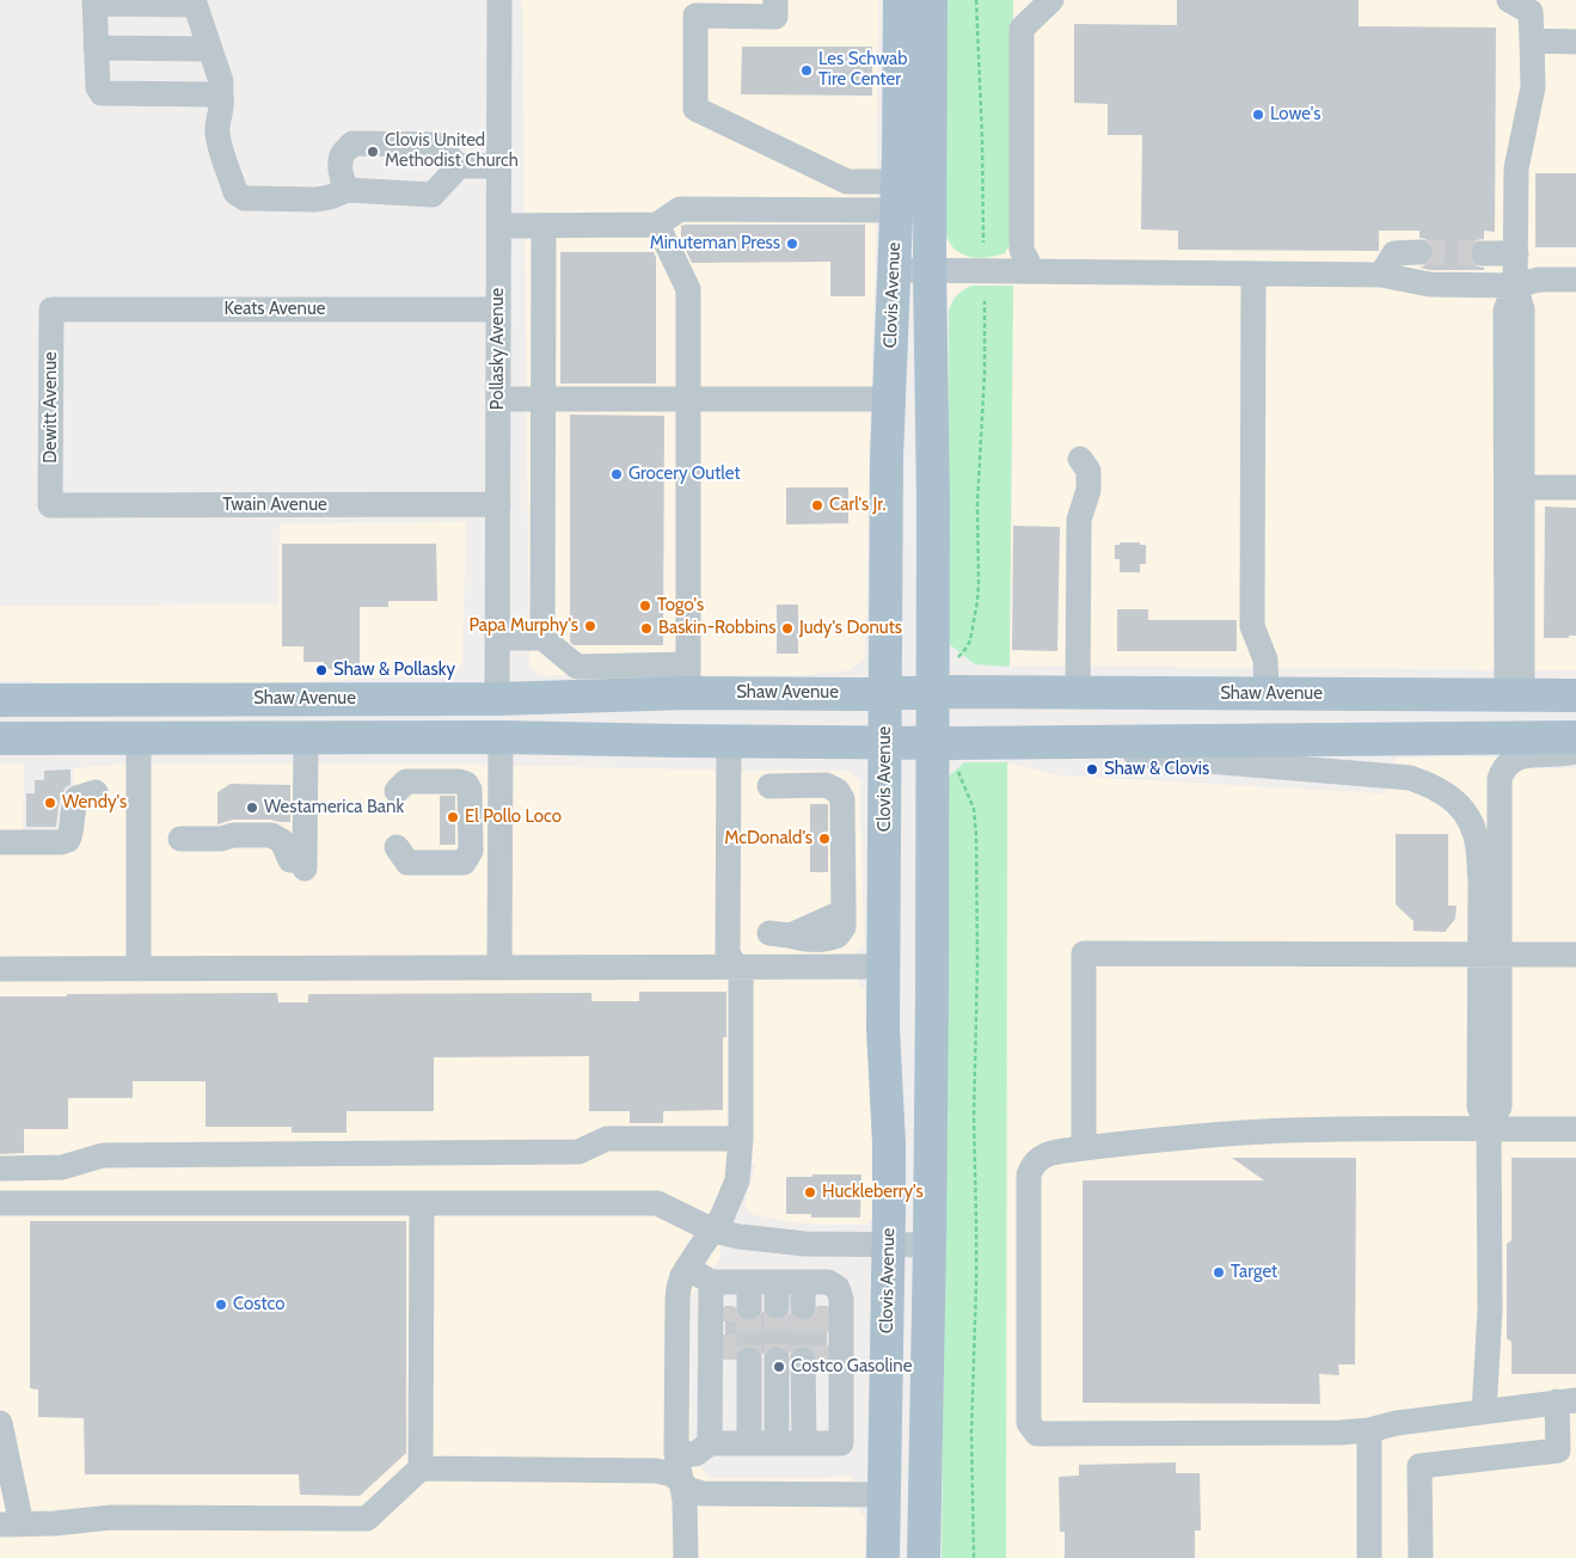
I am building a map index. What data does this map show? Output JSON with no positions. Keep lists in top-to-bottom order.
{
  "streets": {
    "main road": ["Clovis Avenue", "Shaw Avenue"],
    "street": [
      "Keats Avenue",
      "Pollasky Avenue",
      "Dewitt Avenue",
      "Twain Avenue"
    ]
  },
  "crossings": [
    ["Clovis Avenue", "Shaw Avenue"],
    ["Keats Avenue", "Pollasky Avenue"],
    ["Keats Avenue", "Dewitt Avenue"],
    ["Pollasky Avenue", "Twain Avenue"],
    ["Pollasky Avenue", "Shaw Avenue"],
    ["Dewitt Avenue", "Twain Avenue"]
  ],
  "places": [
    "Les Schwab Tire Center",
    "Lowe's",
    "Clovis United Methodist Church",
    "Minuteman Press",
    "Grocery Outlet",
    "Carl's Jr.",
    "Togo's",
    "Papa Murphy's",
    "Baskin-Robbins",
    "Judy's Donuts",
    "Shaw & Pollasky",
    "Shaw & Clovis",
    "Wendy's",
    "Westamerica Bank",
    "El Pollo Loco",
    "McDonald's",
    "Huckleberry's",
    "Target",
    "Costco",
    "Costco Gasoline"
  ]
}
